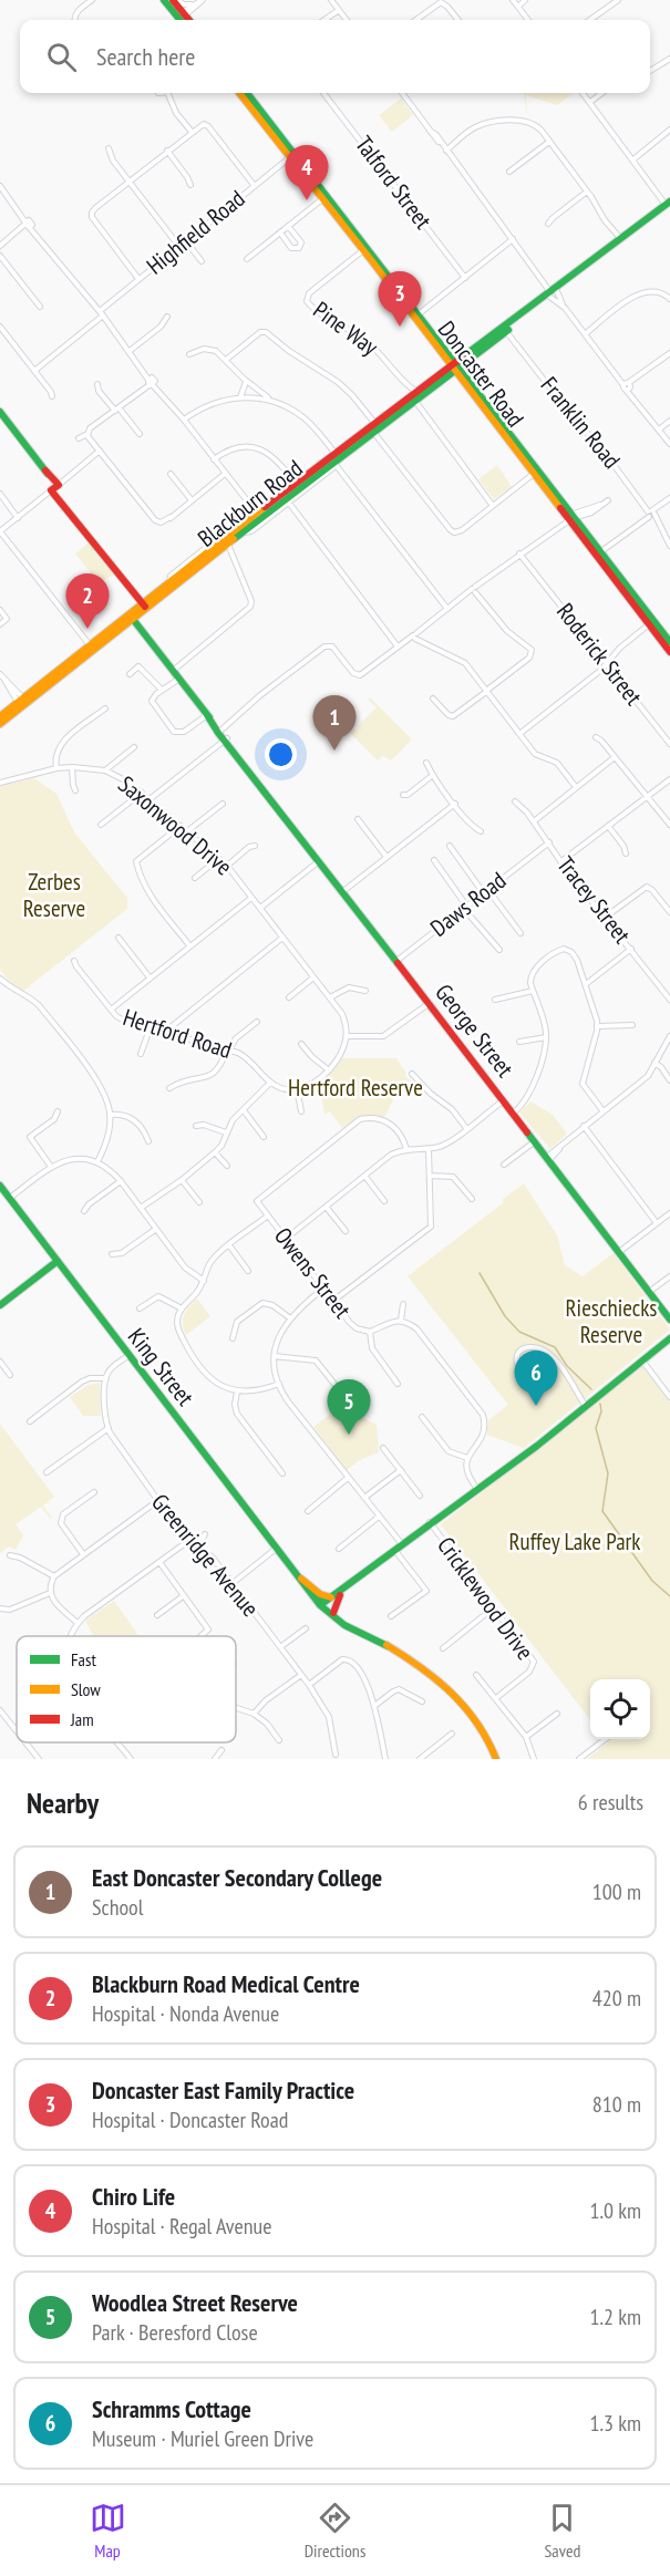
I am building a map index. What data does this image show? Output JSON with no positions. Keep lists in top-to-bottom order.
{
  "streets": {
    "main road": [
      "Doncaster Road",
      "Blackburn Road",
      "George Street",
      "King Street"
    ],
    "street": [
      "Talford Street",
      "Highfield Road",
      "Pine Way",
      "Franklin Road",
      "Roderick Street",
      "Saxonwood Drive",
      "Tracey Street",
      "Daws Road",
      "Hertford Road",
      "Owens Street",
      "Greenridge Avenue",
      "Cricklewood Drive"
    ]
  },
  "crossings": [
    ["Highfield Road", "Doncaster Road"],
    ["Pine Way", "Doncaster Road"],
    ["Pine Way", "Blackburn Road"],
    ["Doncaster Road", "Blackburn Road"],
    ["Franklin Road", "Blackburn Road"],
    ["Blackburn Road", "George Street"],
    ["Tracey Street", "Daws Road"],
    ["Daws Road", "George Street"]
  ],
  "parks": [
    "Zerbes Reserve",
    "Hertford Reserve",
    "Rieschiecks Reserve",
    "Ruffey Lake Park"
  ],
  "legend": ["Fast", "Slow", "Jam"],
  "page": {
    "search": "Search here",
    "pins": [
      "4",
      "3",
      "2",
      "1",
      "6",
      "5"
    ],
    "heading": ["Nearby", "6 results"],
    "list": [
      {
        "mark": "1",
        "name": "East Doncaster Secondary College",
        "note": "School",
        "value": "100 m"
      },
      {
        "mark": "2",
        "name": "Blackburn Road Medical Centre",
        "note": "Hospital · Nonda Avenue",
        "value": "420 m"
      },
      {
        "mark": "3",
        "name": "Doncaster East Family Practice",
        "note": "Hospital · Doncaster Road",
        "value": "810 m"
      },
      {
        "mark": "4",
        "name": "Chiro Life",
        "note": "Hospital · Regal Avenue",
        "value": "1.0 km"
      },
      {
        "mark": "5",
        "name": "Woodlea Street Reserve",
        "note": "Park · Beresford Close",
        "value": "1.2 km"
      },
      {
        "mark": "6",
        "name": "Schramms Cottage",
        "note": "Museum · Muriel Green Drive",
        "value": "1.3 km"
      }
    ],
    "nav": ["Map", "Directions", "Saved"]
  }
}
